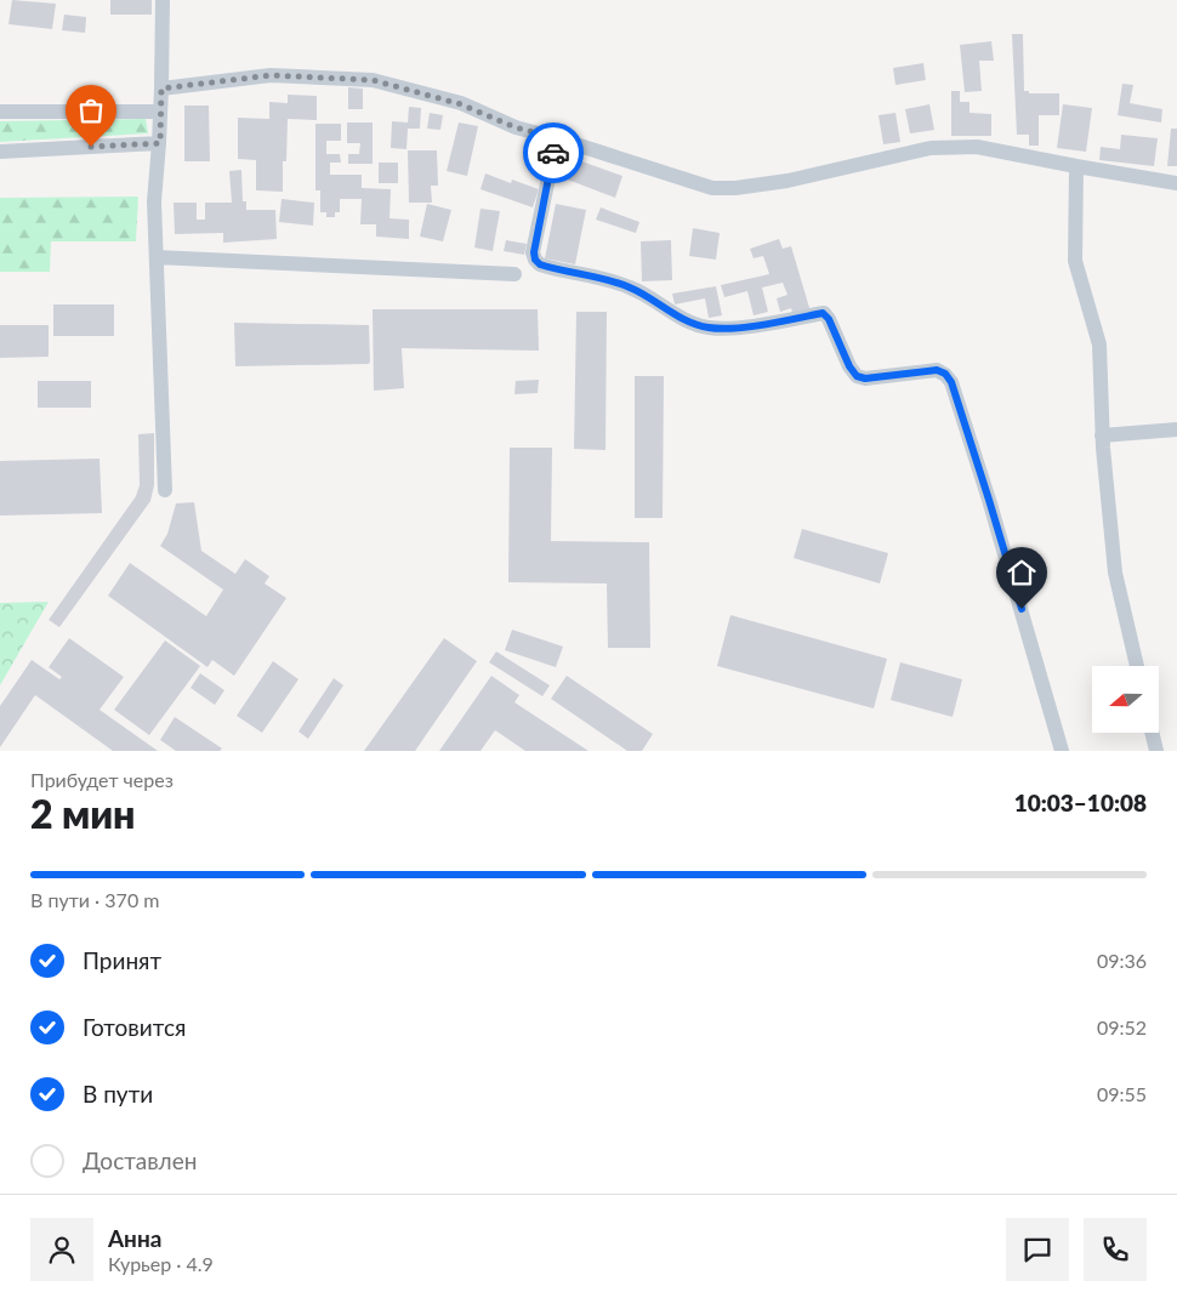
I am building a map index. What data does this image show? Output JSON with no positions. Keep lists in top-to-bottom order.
{
  "north": "left",
  "page": {
    "heading": ["2 мин", "Прибудет через", "10:03–10:08"],
    "panel": ["Анна", "Курьер · 4.9"],
    "bar": "В пути · 370 m",
    "list": [
      ["Принят", "09:36"],
      ["Готовится", "09:52"],
      ["В пути", "09:55"],
      "Доставлен"
    ]
  }
}
